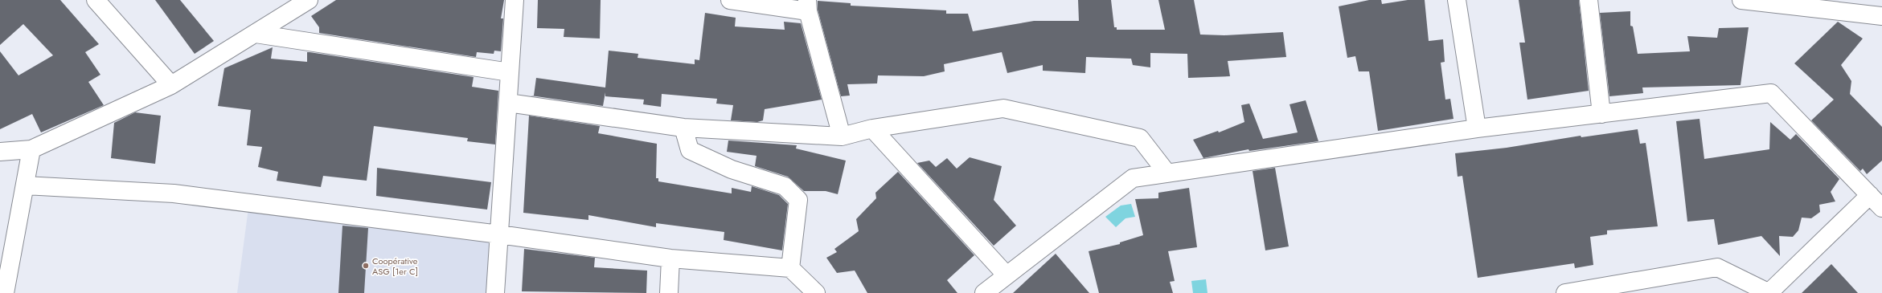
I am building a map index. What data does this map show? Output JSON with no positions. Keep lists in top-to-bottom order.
{
  "places": ["Coopérative ASG [1er C]"]
}
